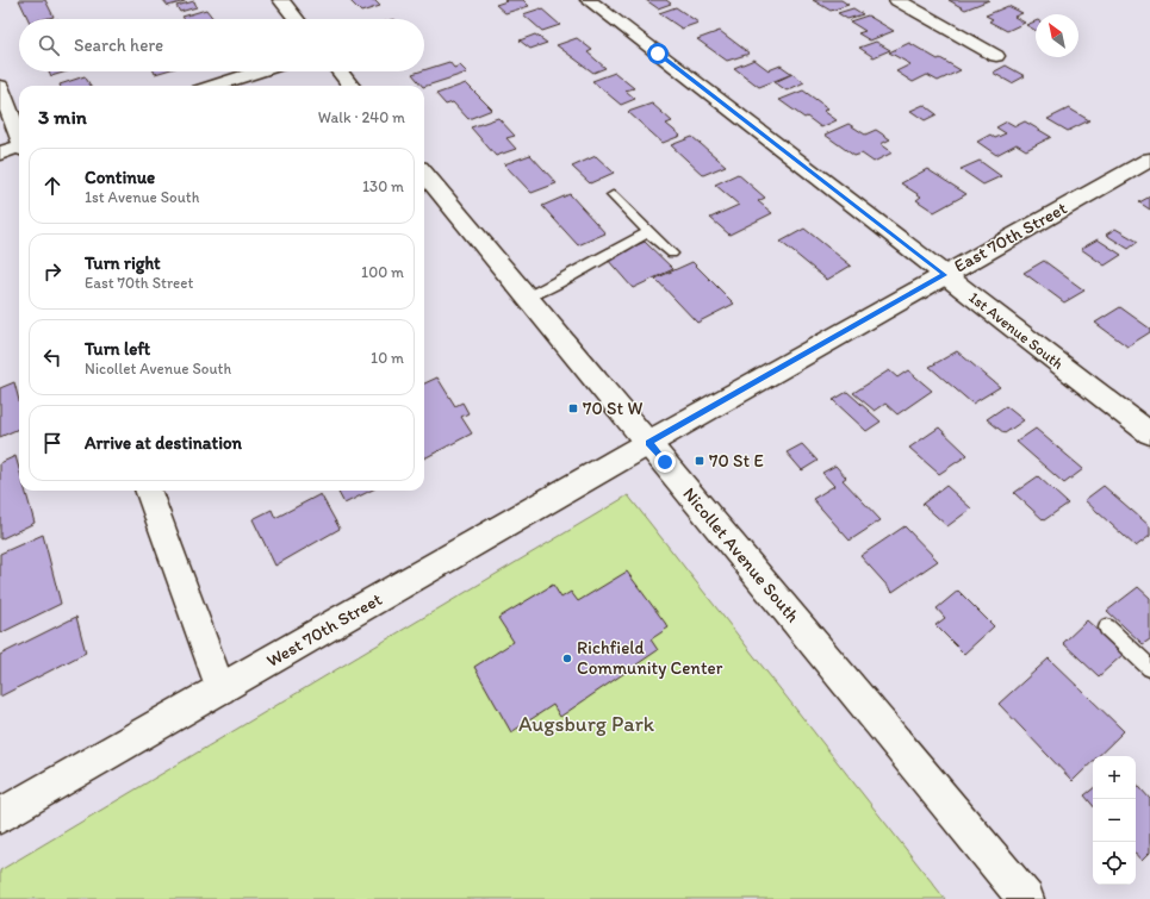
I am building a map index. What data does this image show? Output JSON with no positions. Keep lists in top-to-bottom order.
{
  "streets": {
    "street": [
      "East 70th Street",
      "1st Avenue South",
      "Nicollet Avenue South",
      "West 70th Street"
    ]
  },
  "crossings": [
    ["East 70th Street", "1st Avenue South"],
    ["East 70th Street", "Nicollet Avenue South"],
    ["East 70th Street", "West 70th Street"],
    ["Nicollet Avenue South", "West 70th Street"]
  ],
  "parks": ["Augsburg Park"],
  "places": {
    "transit": ["70 St W", "70 St E"],
    "other": ["Richfield Community Center"]
  },
  "north": "top left",
  "page": {
    "search": "Search here",
    "heading": ["3 min", "Walk · 240 m"],
    "list": [
      ["Continue", "1st Avenue South", "130 m"],
      ["Turn right", "East 70th Street", "100 m"],
      ["Turn left", "Nicollet Avenue South", "10 m"],
      "Arrive at destination"
    ],
    "map_buttons": ["+", "−"]
  }
}
